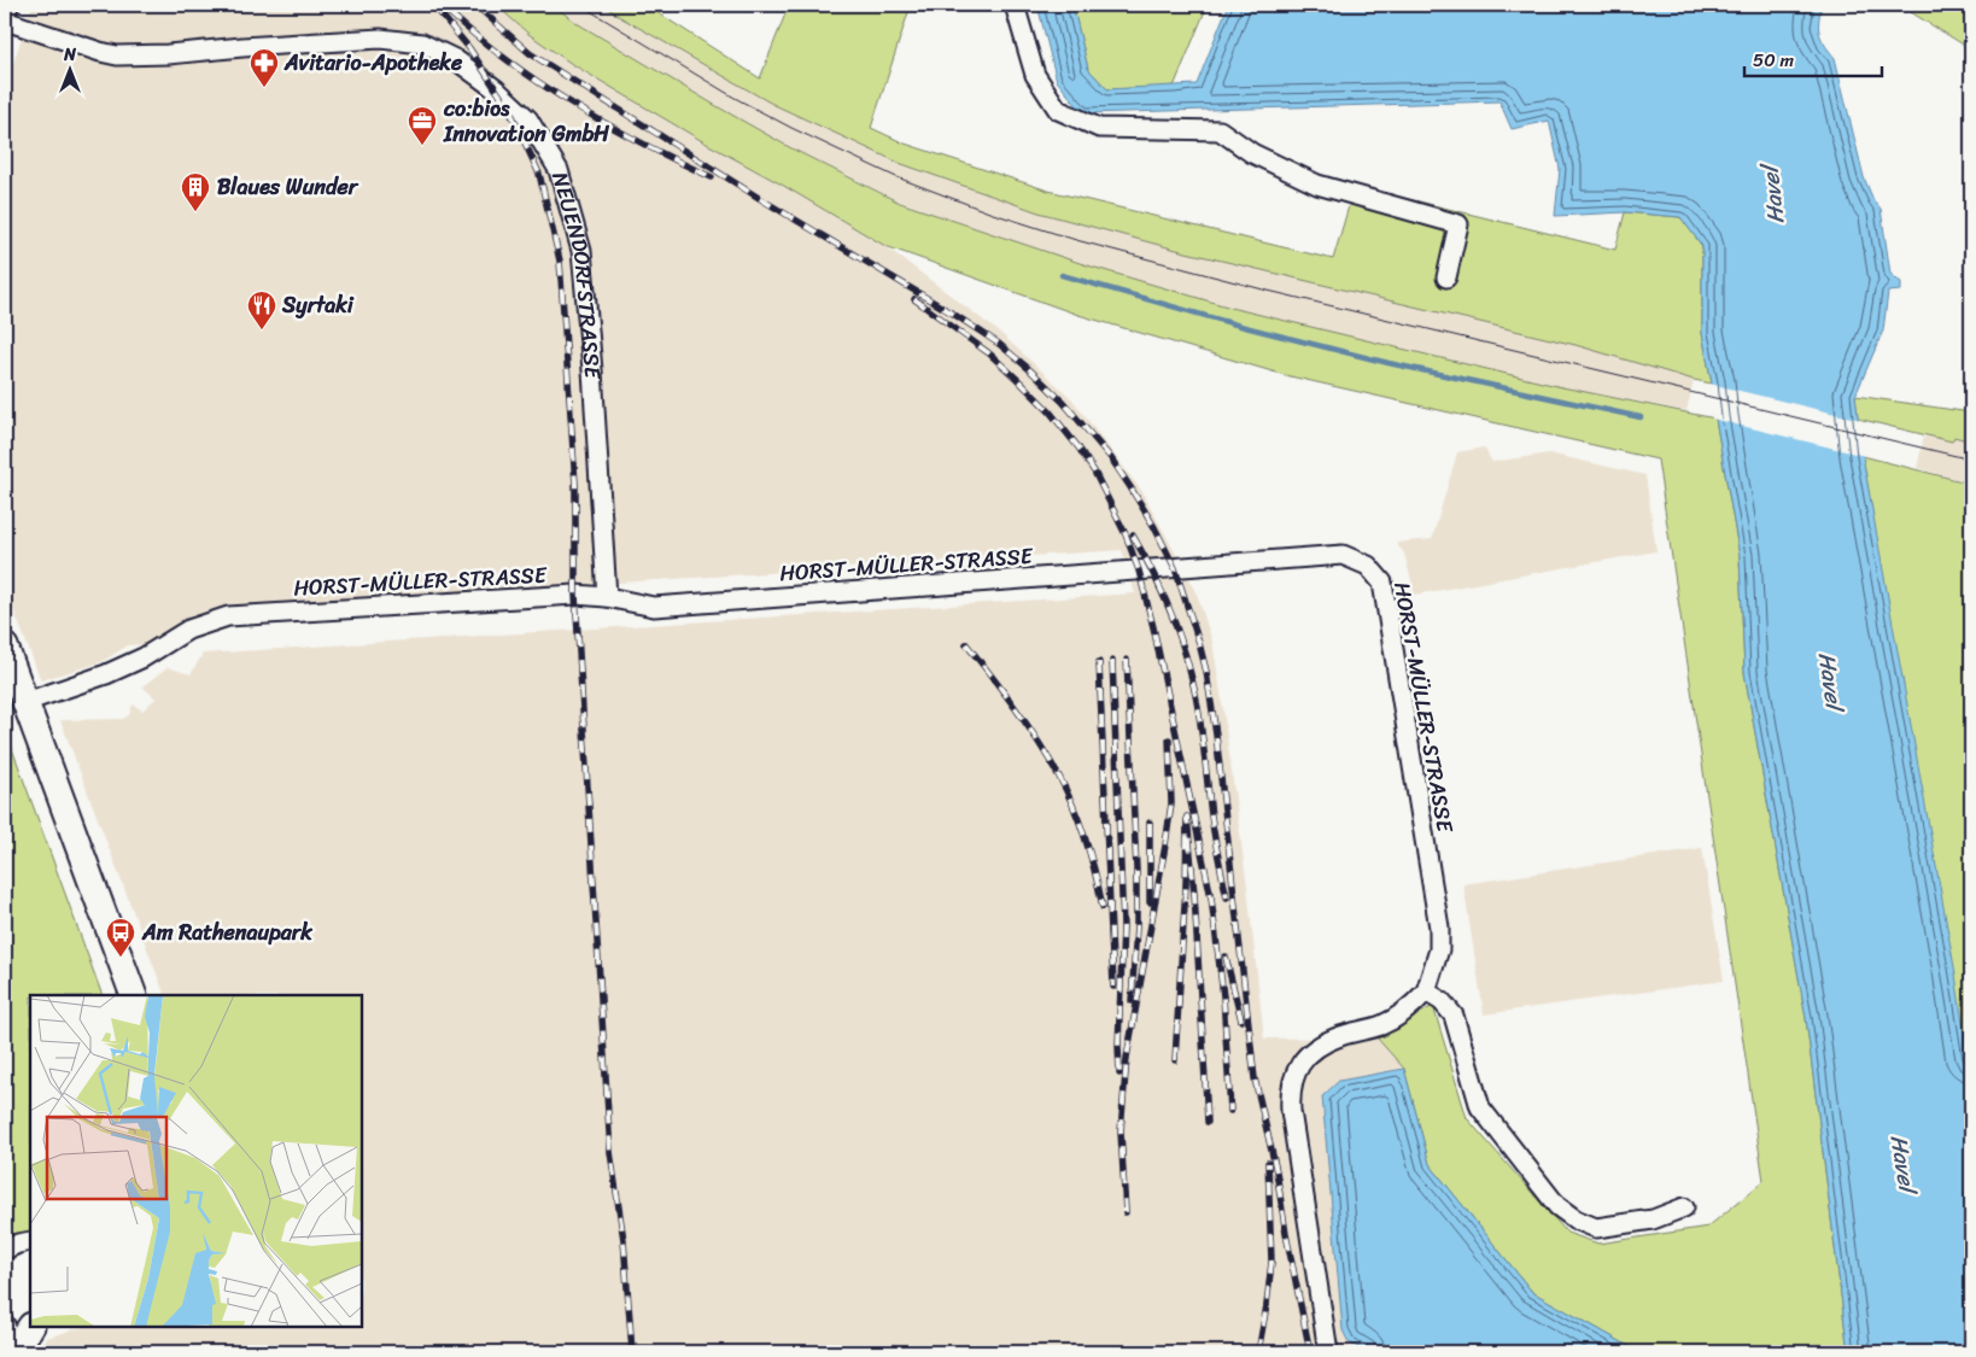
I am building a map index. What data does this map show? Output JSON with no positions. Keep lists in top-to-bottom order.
{
  "streets": {
    "street": ["NEUENDORFSTRASSE", "HORST-MÜLLER-STRASSE"]
  },
  "crossings": [
    ["NEUENDORFSTRASSE", "HORST-MÜLLER-STRASSE"]
  ],
  "water": ["Havel"],
  "places": {
    "pharmacy": ["Avitario-Apotheke"],
    "office": ["co:bios Innovation GmbH"],
    "building": ["Blaues Wunder"],
    "restaurant": ["Syrtaki"],
    "bus stop": ["Am Rathenaupark"]
  },
  "scale_bar": "50 m",
  "north": "top"
}
